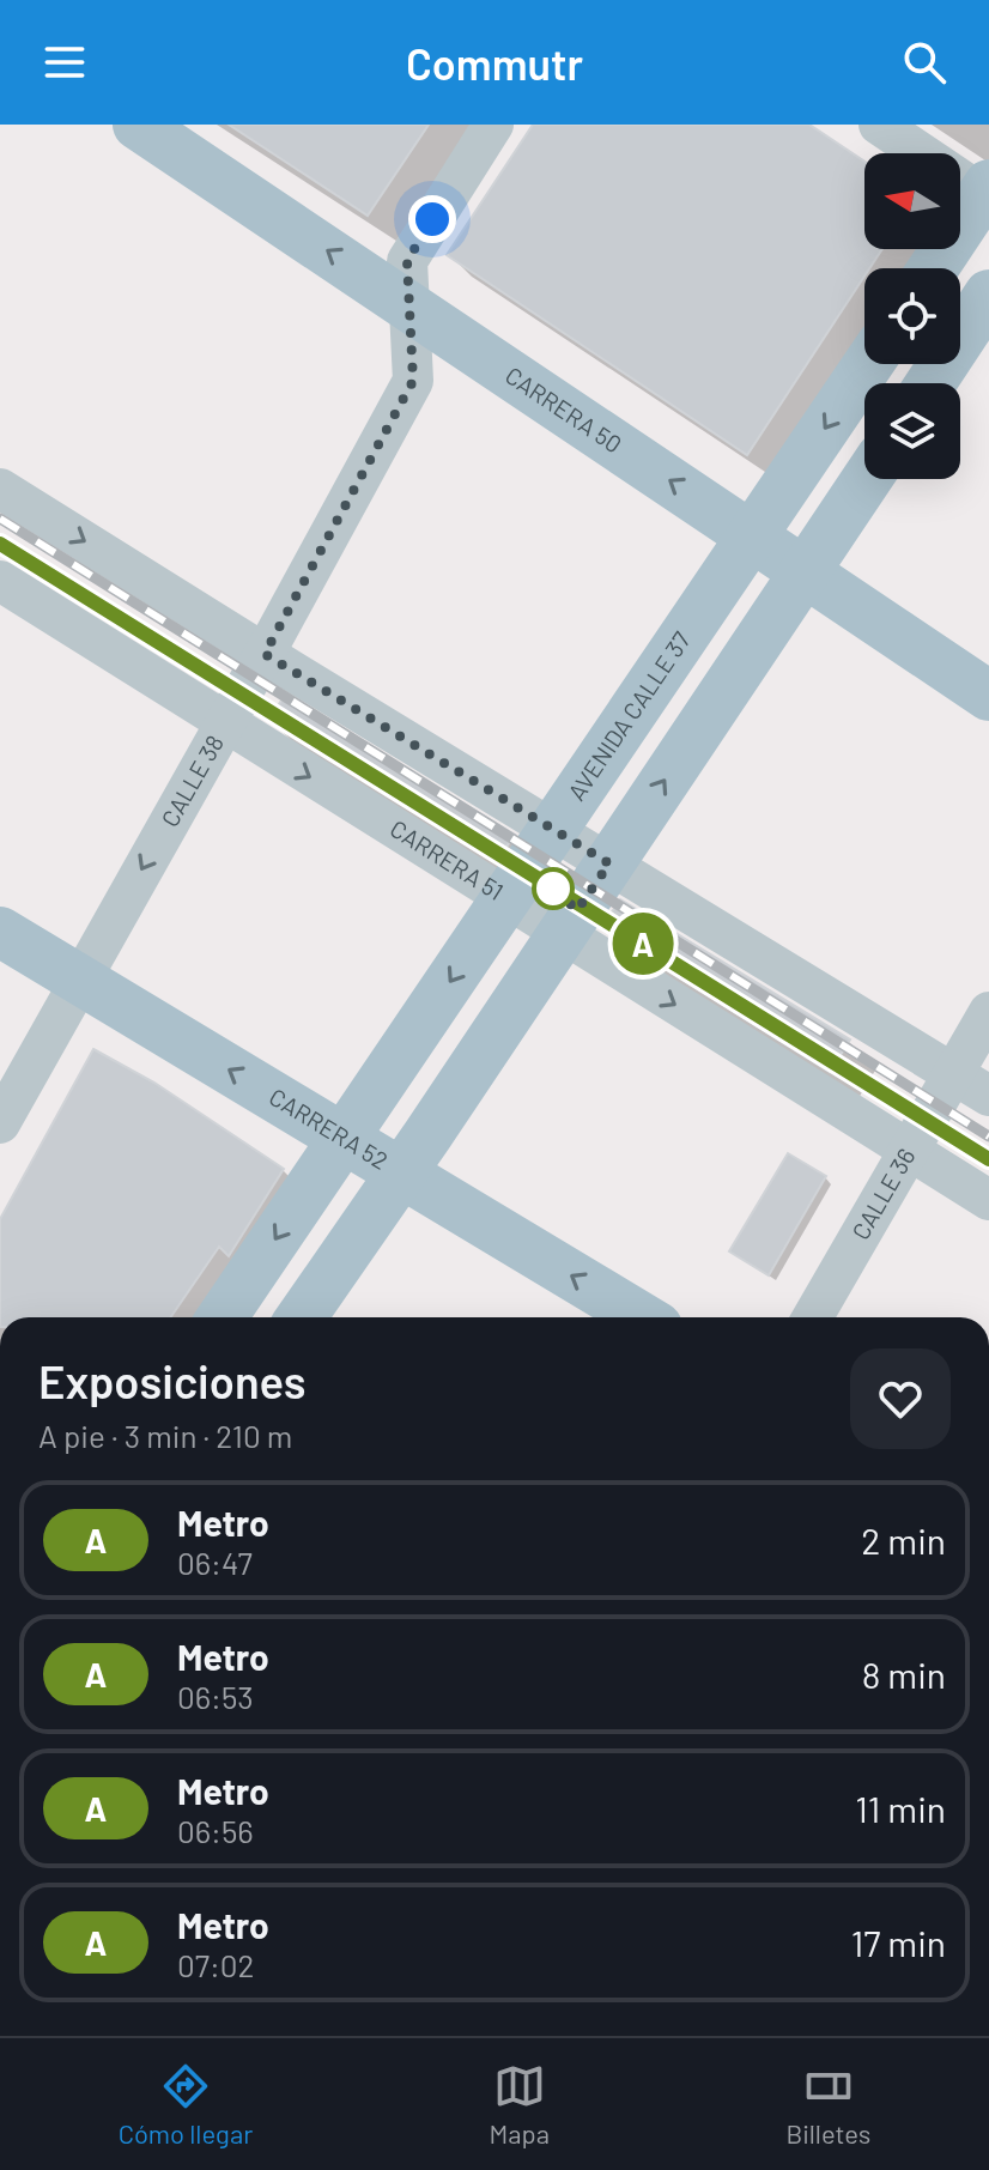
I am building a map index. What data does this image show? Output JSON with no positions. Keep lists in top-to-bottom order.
{
  "streets": {
    "main road": ["CARRERA 50", "AVENIDA CALLE 37", "CARRERA 52"],
    "street": ["CALLE 38", "CARRERA 51", "CALLE 36"]
  },
  "crossings": [
    ["CARRERA 50", "AVENIDA CALLE 37"],
    ["CARRERA 50", "CALLE 38"],
    ["AVENIDA CALLE 37", "CARRERA 51"],
    ["AVENIDA CALLE 37", "CARRERA 52"],
    ["CALLE 38", "CARRERA 51"],
    ["CALLE 38", "CARRERA 52"],
    ["CARRERA 51", "CALLE 36"]
  ],
  "one_way": ["CARRERA 50", "CARRERA 52"],
  "lines": ["metro line A"],
  "north": "left",
  "page": {
    "header": "Commutr",
    "on_map": "A",
    "heading": ["Exposiciones", "A pie · 3 min · 210 m"],
    "list": [
      {
        "mark": "A",
        "name": "Metro",
        "note": "06:47",
        "value": "2 min"
      },
      {
        "mark": "A",
        "name": "Metro",
        "note": "06:53",
        "value": "8 min"
      },
      {
        "mark": "A",
        "name": "Metro",
        "note": "06:56",
        "value": "11 min"
      },
      {
        "mark": "A",
        "name": "Metro",
        "note": "07:02",
        "value": "17 min"
      }
    ],
    "tabs": ["Cómo llegar", "Mapa", "Billetes"]
  }
}
